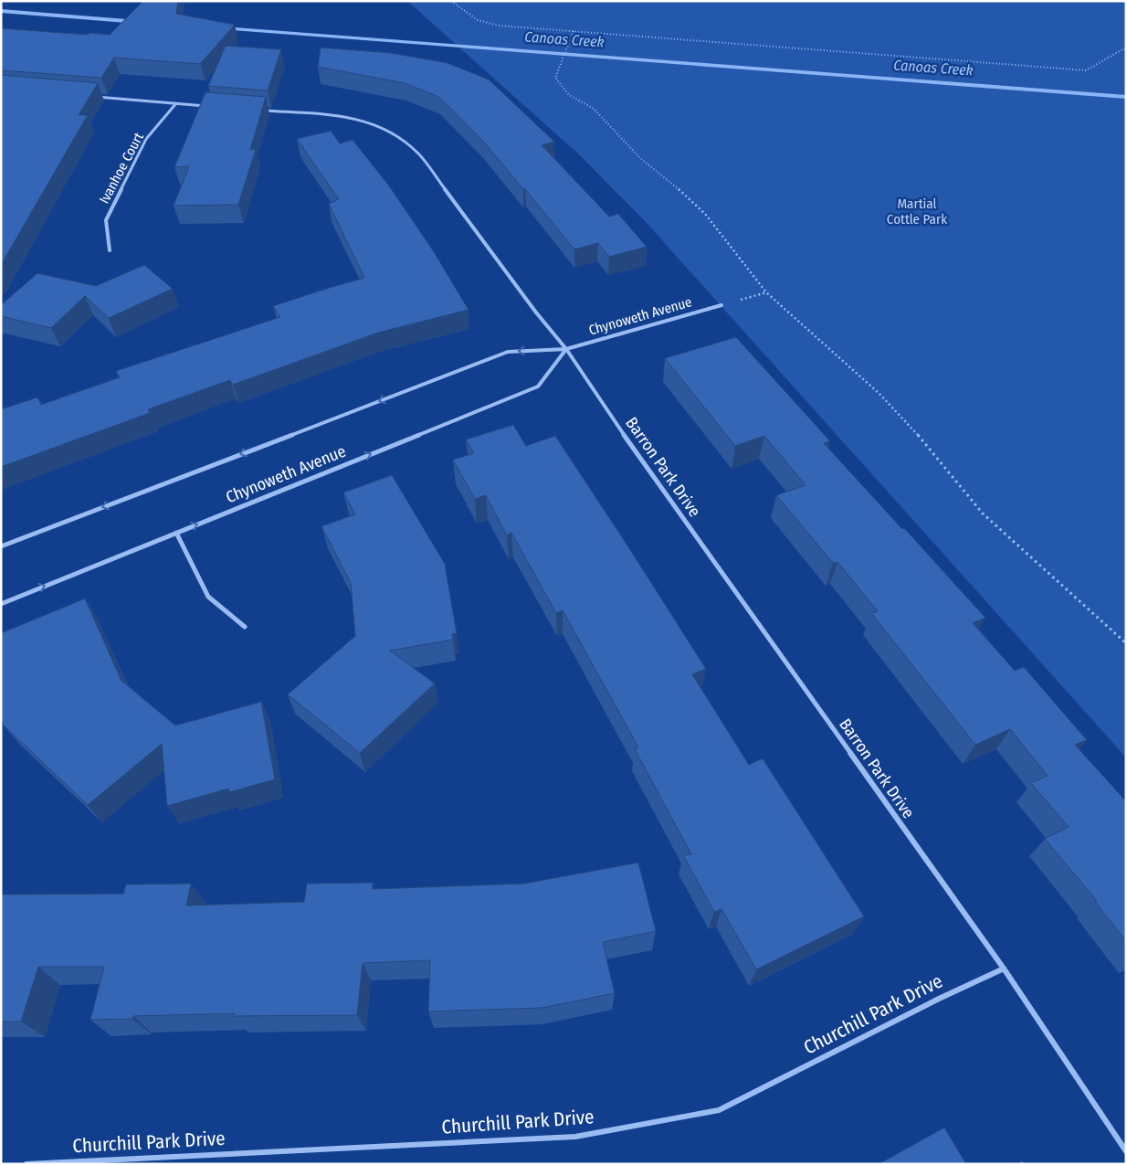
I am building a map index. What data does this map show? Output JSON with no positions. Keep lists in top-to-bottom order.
{
  "streets": {
    "street": [
      "Ivanhoe Court",
      "Chynoweth Avenue",
      "Barron Park Drive",
      "Churchill Park Drive"
    ]
  },
  "crossings": [
    ["Chynoweth Avenue", "Barron Park Drive"],
    ["Barron Park Drive", "Churchill Park Drive"]
  ],
  "water": ["Canoas Creek"],
  "parks": ["Martial Cottle Park"]
}
